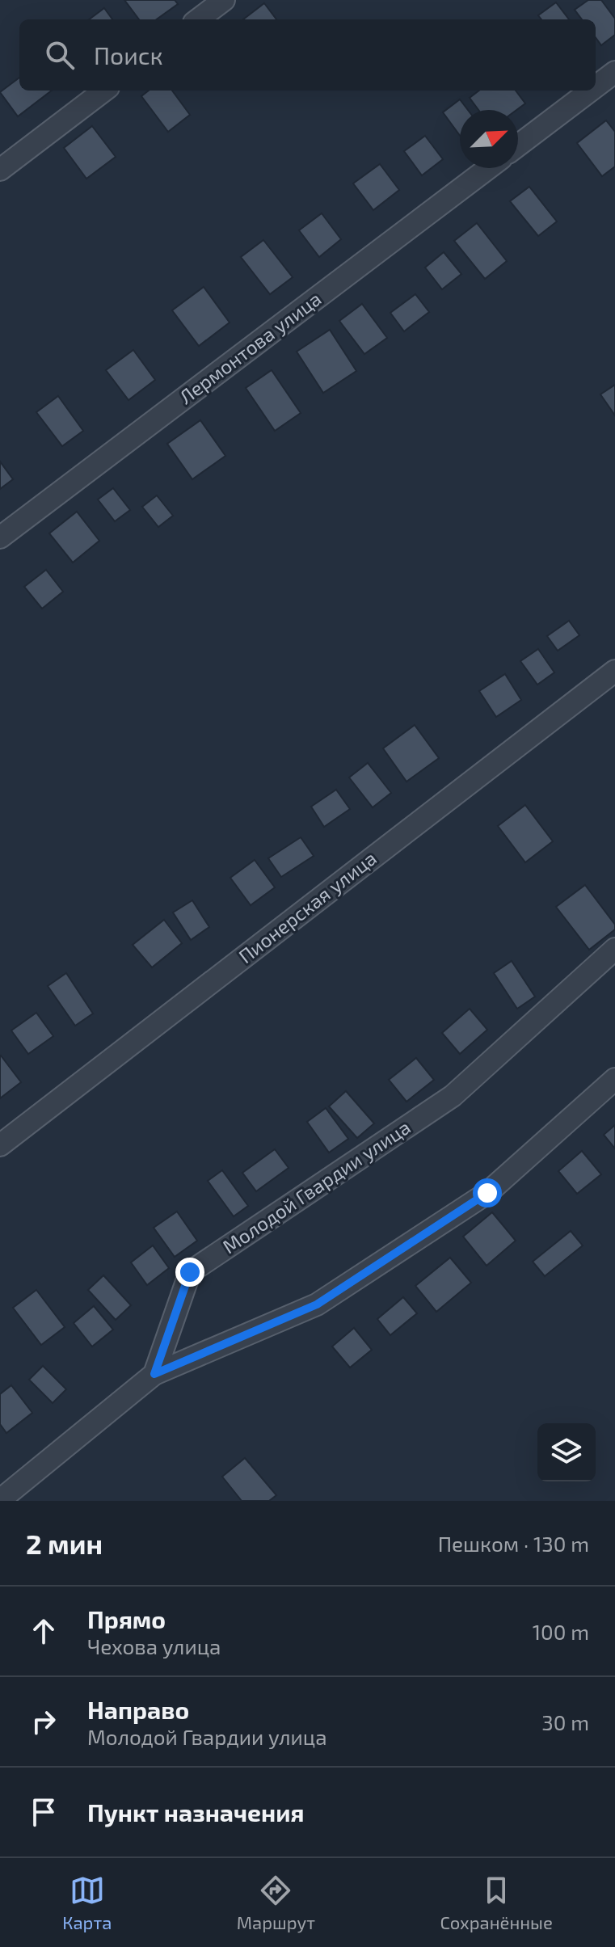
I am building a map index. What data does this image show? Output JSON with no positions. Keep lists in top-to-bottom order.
{
  "streets": {
    "street": ["Лермонтова улица", "Пионерская улица", "Молодой Гвардии улица"]
  },
  "north": "top right",
  "page": {
    "search": "Поиск",
    "heading": ["2 мин", "Пешком · 130 m"],
    "list": [
      ["Прямо", "Чехова улица", "100 m"],
      ["Направо", "Молодой Гвардии улица", "30 m"],
      "Пункт назначения"
    ],
    "nav": ["Карта", "Маршрут", "Сохранённые"]
  }
}
